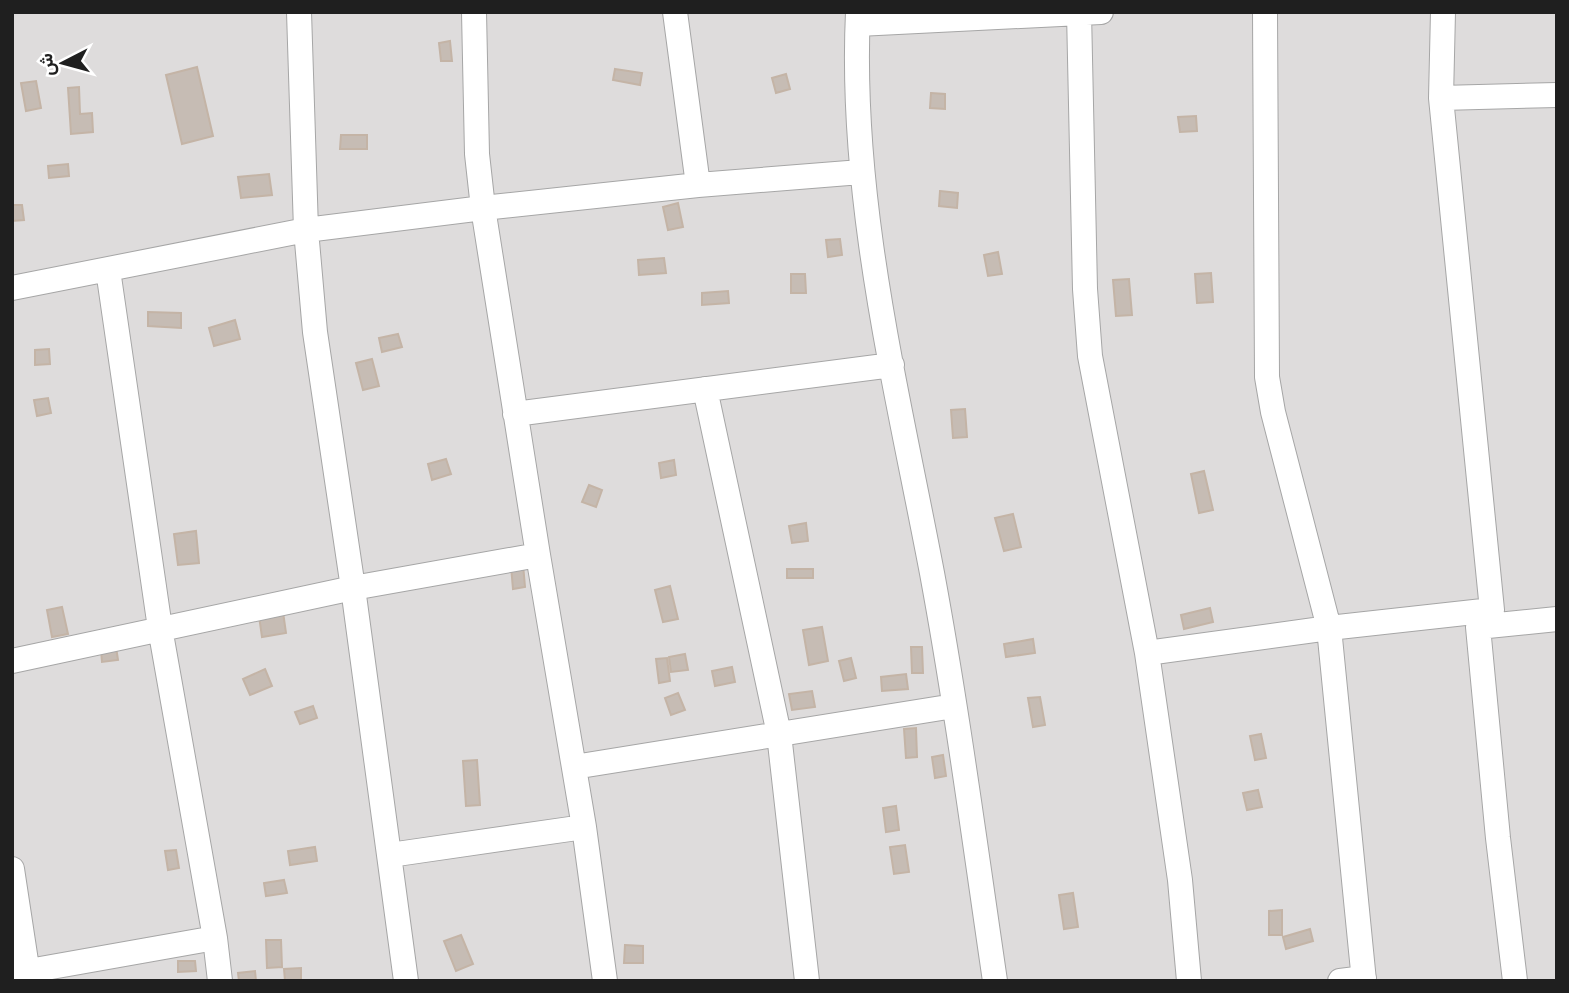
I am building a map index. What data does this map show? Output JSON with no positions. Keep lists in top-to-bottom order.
{
  "north": "left"
}
